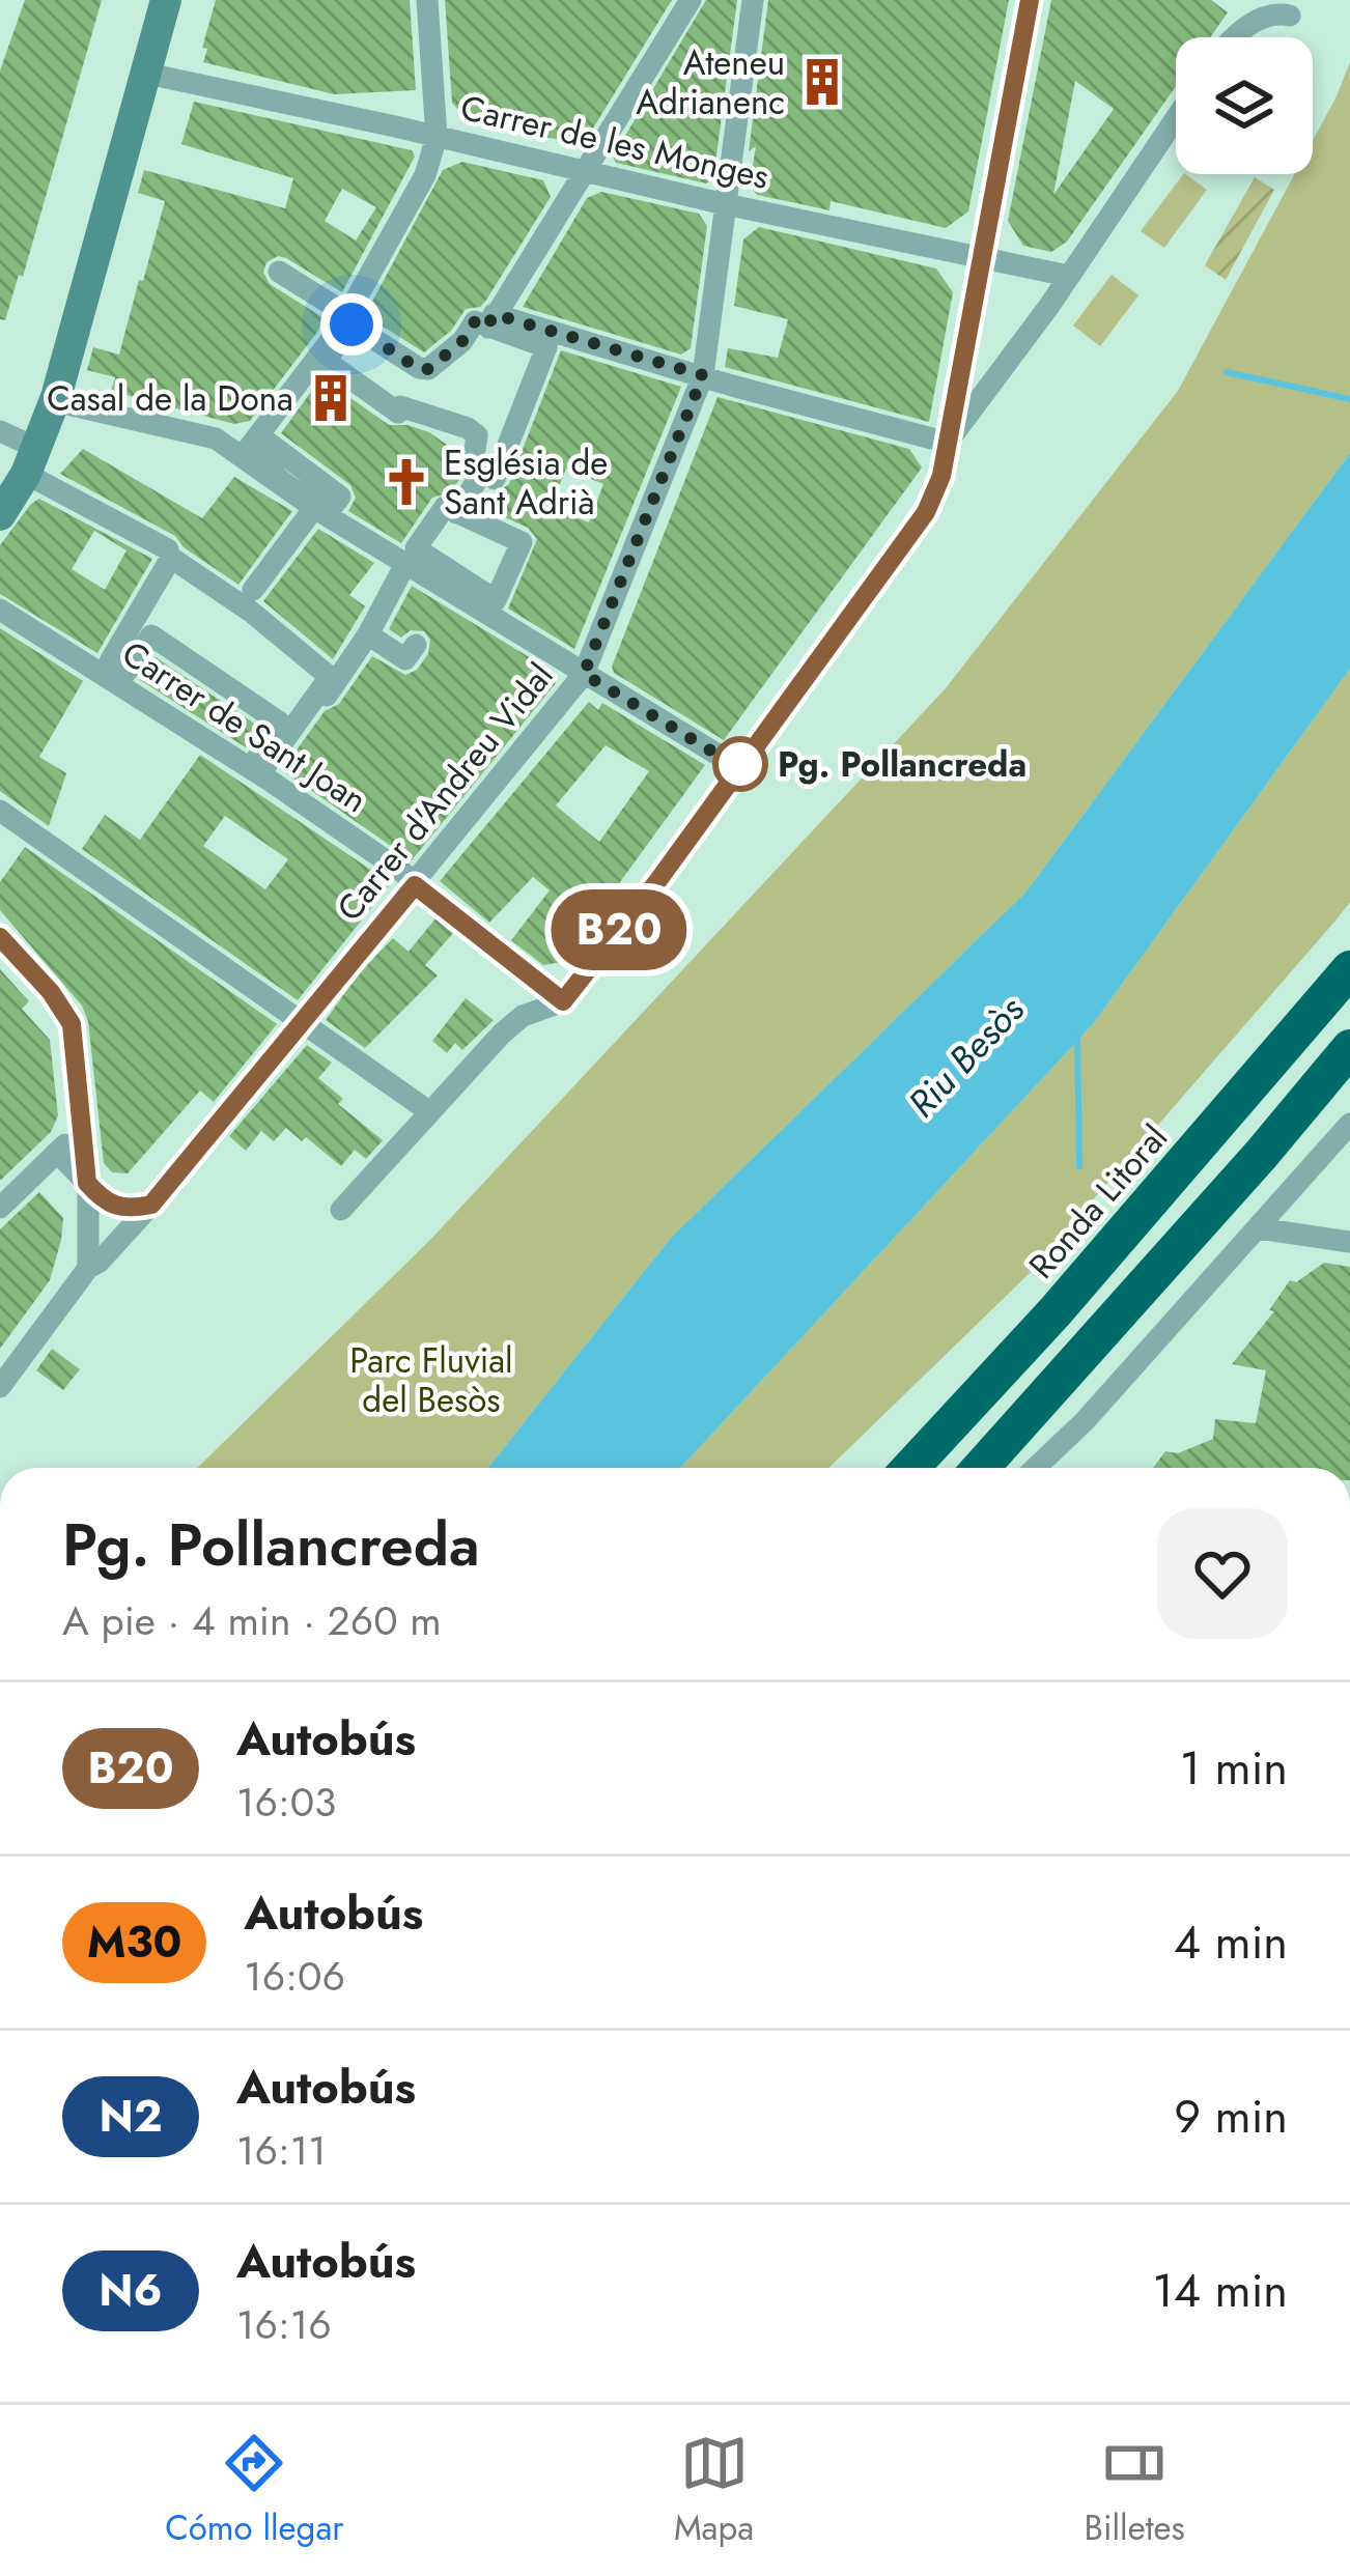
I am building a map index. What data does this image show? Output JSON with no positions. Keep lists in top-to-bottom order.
{
  "streets": {
    "highway": ["Ronda Litoral"],
    "street": ["Carrer de les Monges", "Carrer de Sant Joan", "Carrer d'Andreu Vidal"]
  },
  "crossings": [
    ["Carrer de les Monges", "Carrer d'Andreu Vidal"],
    ["Carrer de Sant Joan", "Carrer d'Andreu Vidal"]
  ],
  "water": ["Riu Besòs"],
  "parks": ["Parc Fluvial del Besòs"],
  "places": {
    "building": ["Ateneu Adrianenc", "Casal de la Dona"],
    "church": ["Església de Sant Adrià"],
    "other": ["Pg. Pollancreda"]
  },
  "lines": ["bus line B20"],
  "page": {
    "on_map": "B20",
    "heading": ["Pg. Pollancreda", "A pie · 4 min · 260 m"],
    "list": [
      {
        "mark": "B20",
        "name": "Autobús",
        "note": "16:03",
        "value": "1 min"
      },
      {
        "mark": "M30",
        "name": "Autobús",
        "note": "16:06",
        "value": "4 min"
      },
      {
        "mark": "N2",
        "name": "Autobús",
        "note": "16:11",
        "value": "9 min"
      },
      {
        "mark": "N6",
        "name": "Autobús",
        "note": "16:16",
        "value": "14 min"
      }
    ],
    "tabs": ["Cómo llegar", "Mapa", "Billetes"]
  }
}
